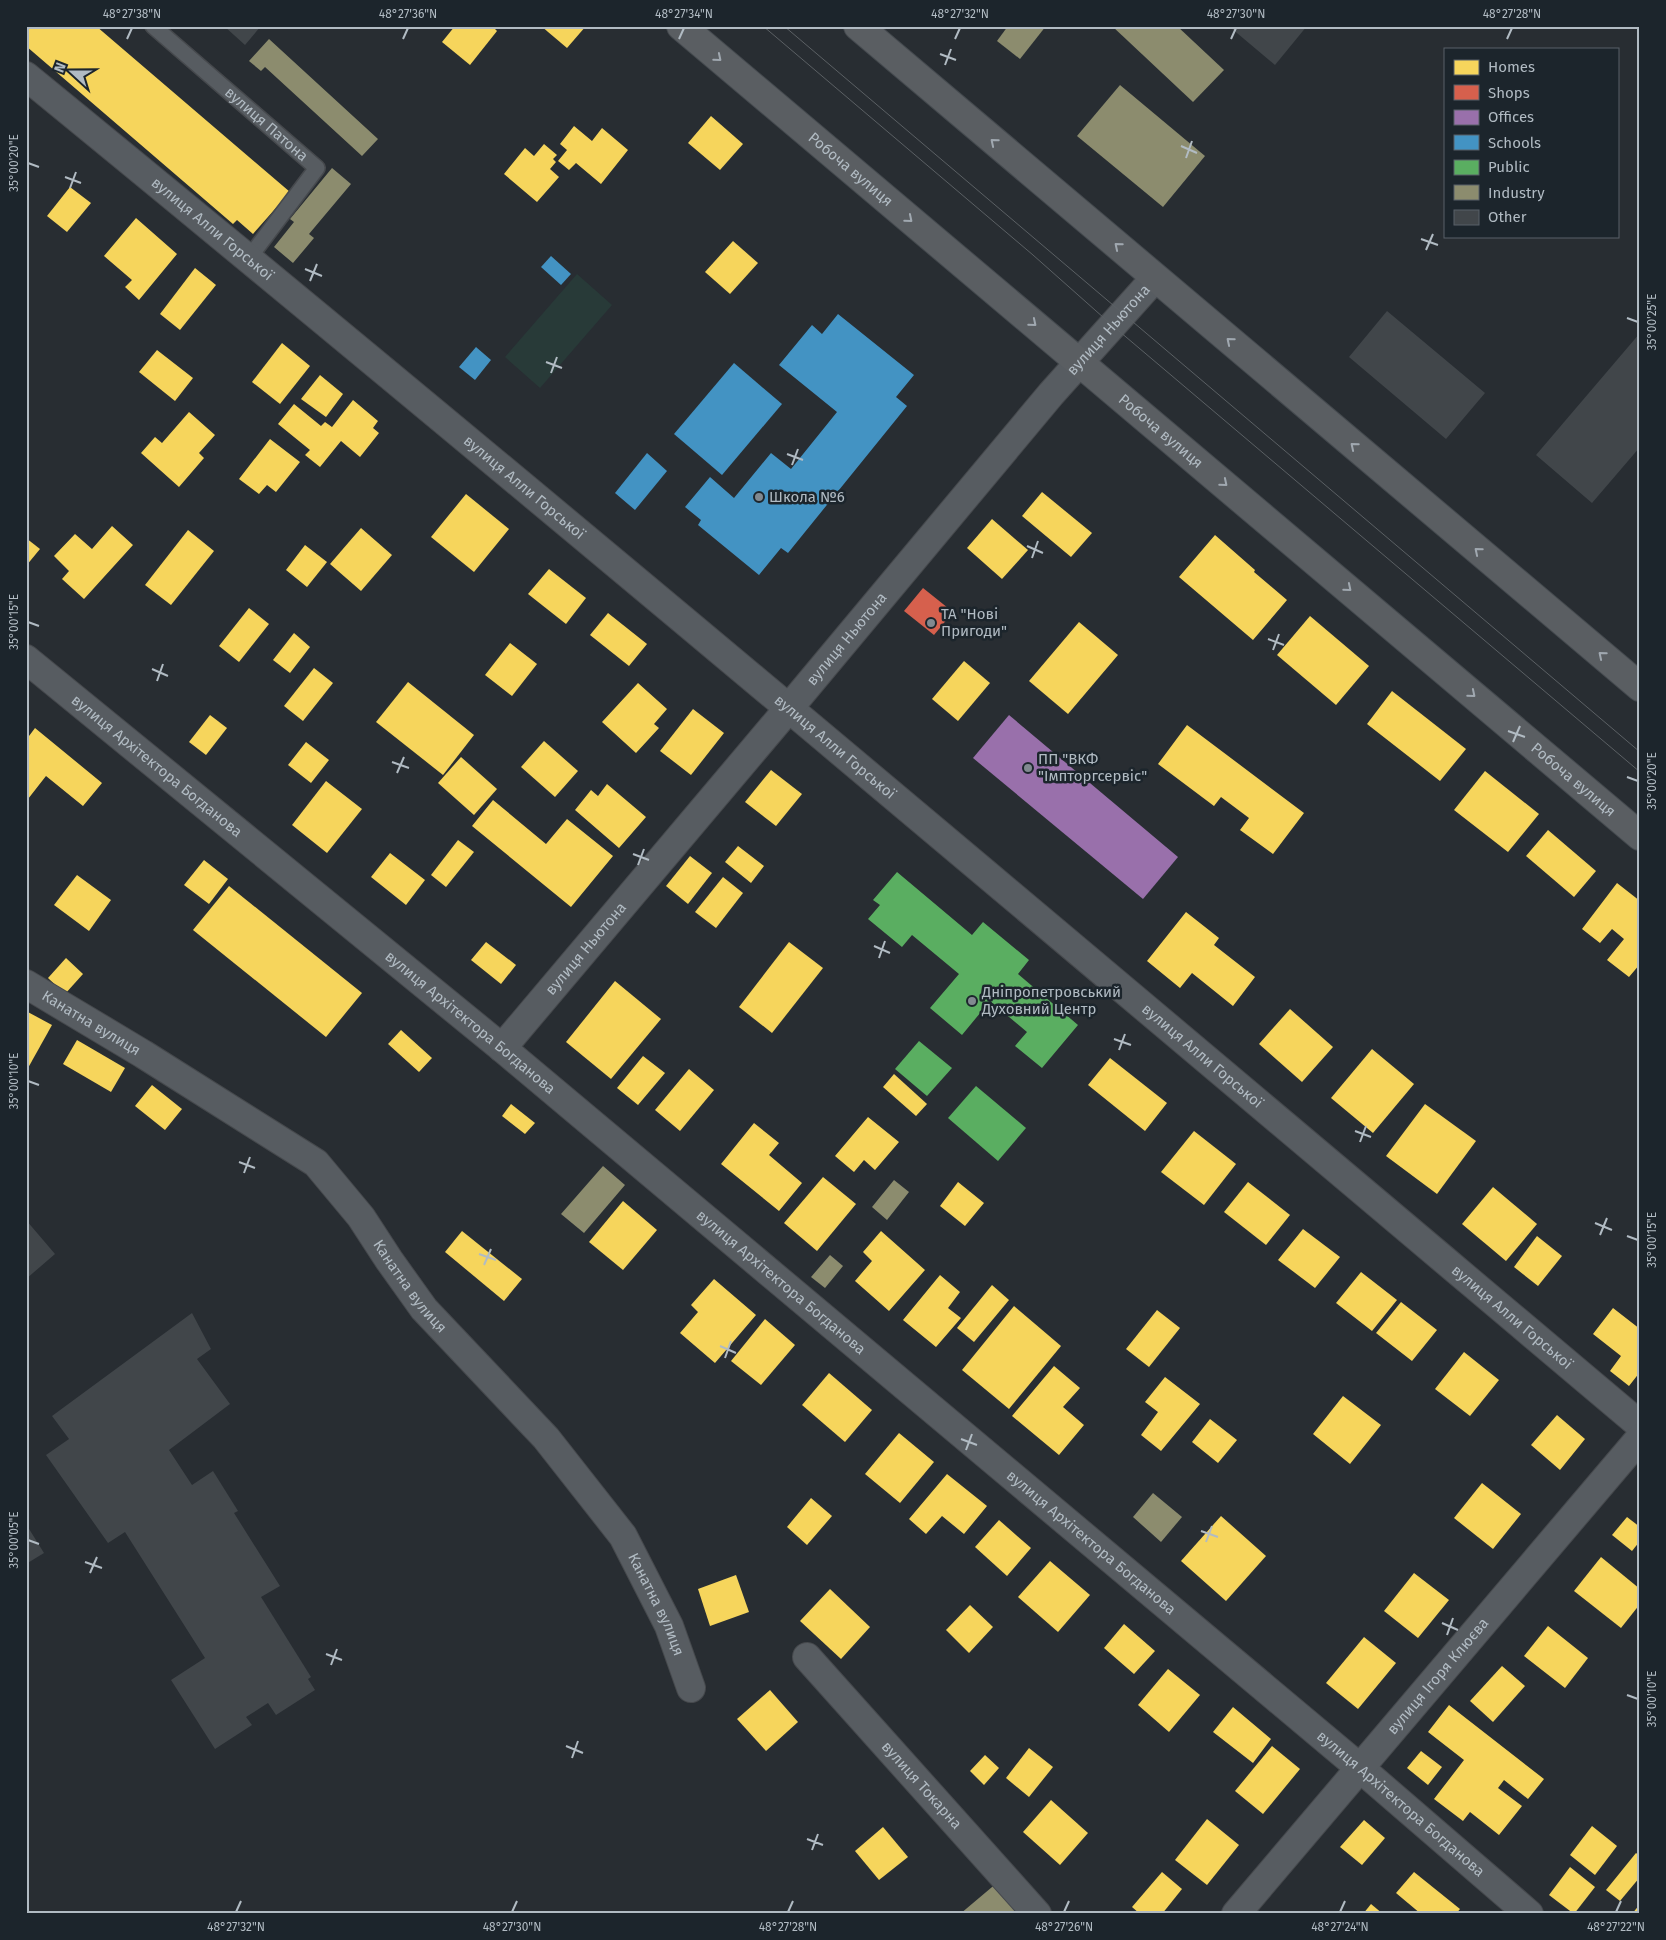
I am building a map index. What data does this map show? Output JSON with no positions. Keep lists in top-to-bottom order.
{
  "streets": {
    "main road": ["Робоча вулиця"],
    "street": [
      "вулиця Алли Горської",
      "вулиця Ньютона",
      "вулиця Архітектора Богданова",
      "Канатна вулиця",
      "вулиця Ігоря Клюєва",
      "вулиця Токарна"
    ],
    "lane": ["вулиця Патона"]
  },
  "crossings": [
    ["вулиця Патона", "вулиця Алли Горської"],
    ["Робоча вулиця", "вулиця Ньютона"],
    ["вулиця Алли Горської", "вулиця Ньютона"],
    ["вулиця Ньютона", "вулиця Архітектора Богданова"],
    ["вулиця Архітектора Богданова", "вулиця Ігоря Клюєва"]
  ],
  "places": [
    "Школа №6",
    "ТА \"Нові Пригоди\"",
    "ПП \"ВКФ \"Імпторгсервіс\"",
    "Дніпропетровський Духовний Центр"
  ],
  "legend": [
    "Homes",
    "Shops",
    "Offices",
    "Schools",
    "Public",
    "Industry",
    "Other"
  ],
  "north": "left",
  "coordinates": [
    "48°27'38\"N",
    "48°27'36\"N",
    "48°27'34\"N",
    "48°27'32\"N",
    "48°27'30\"N",
    "48°27'28\"N",
    "35°00'20\"E",
    "35°00'25\"E",
    "35°00'15\"E",
    "35°00'10\"E",
    "35°00'05\"E",
    "48°27'26\"N",
    "48°27'24\"N",
    "48°27'22\"N"
  ]
}
